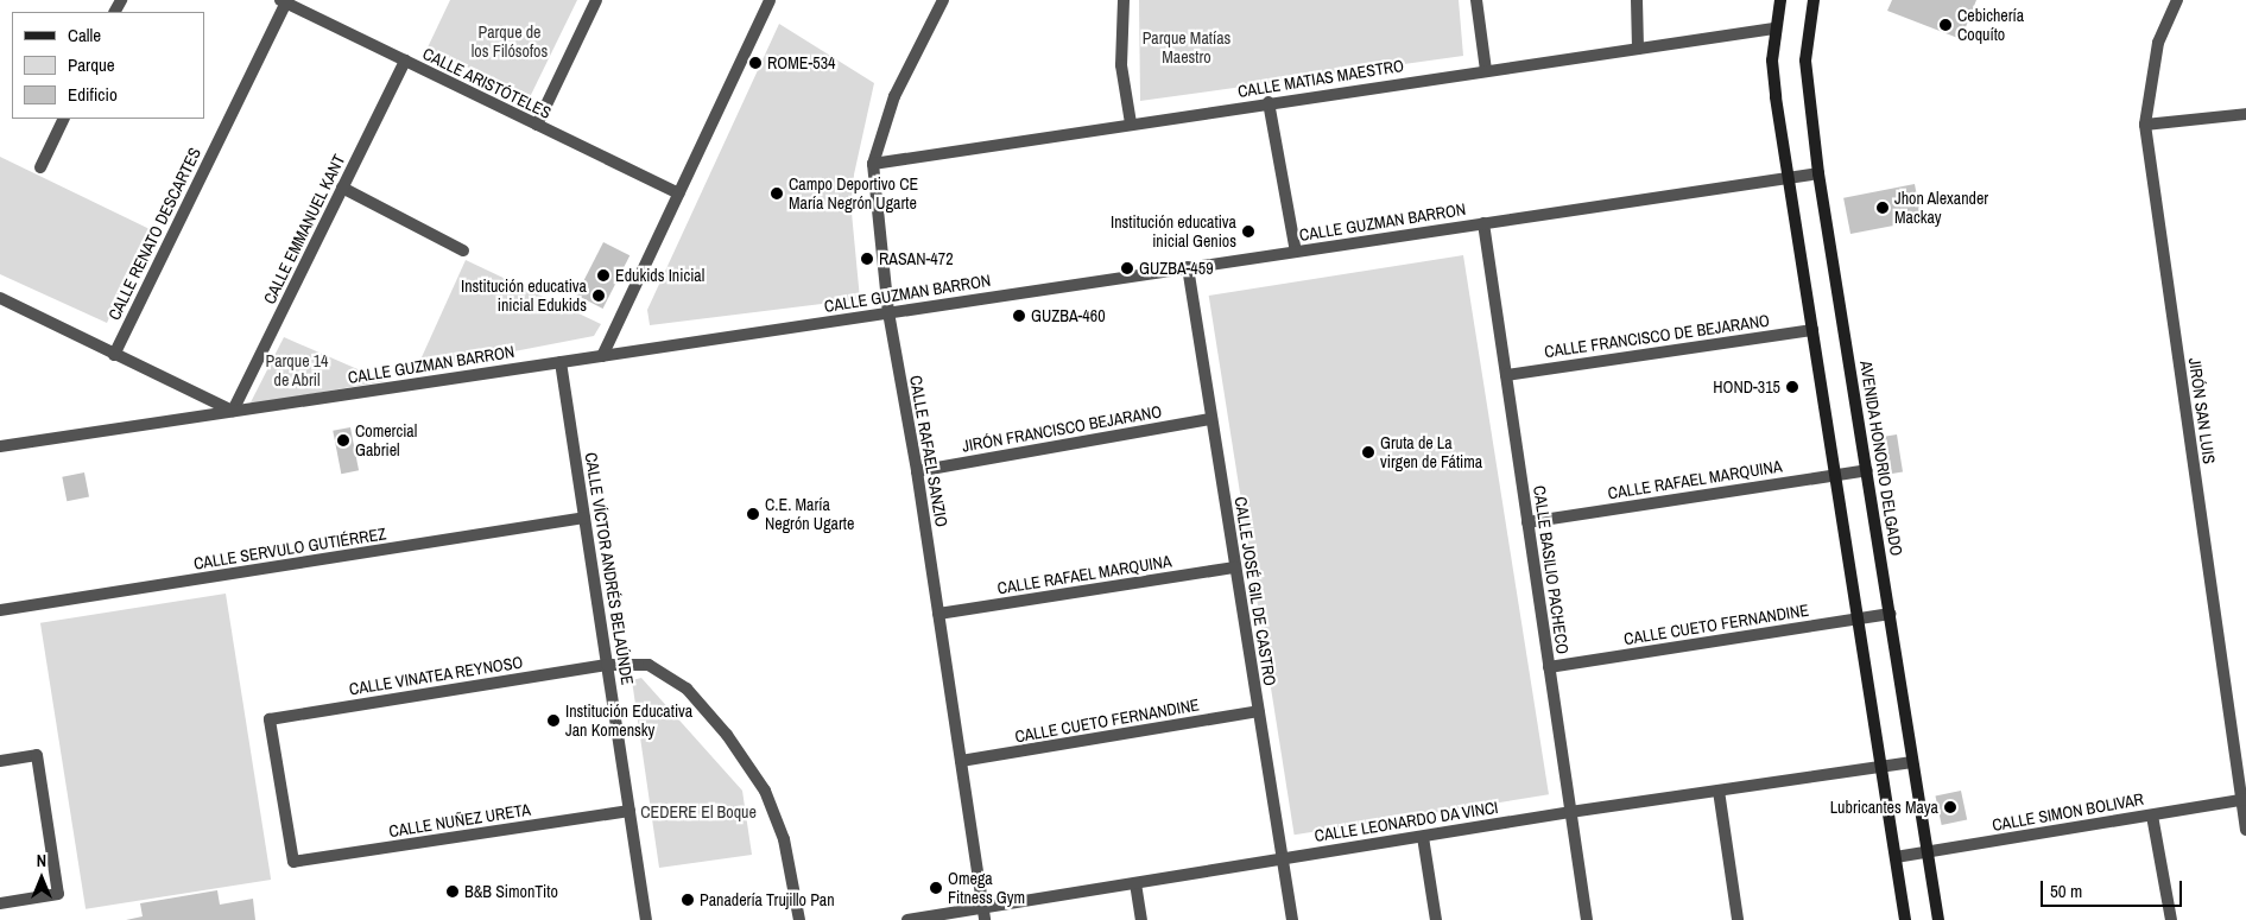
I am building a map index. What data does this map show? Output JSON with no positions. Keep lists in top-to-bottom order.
{
  "streets": {
    "street": [
      "CALLE MATIAS MAESTRO",
      "CALLE ARISTÓTELES",
      "CALLE GUZMAN BARRON",
      "CALLE EMMANUEL KANT",
      "CALLE RENATO DESCARTES",
      "CALLE FRANCISCO DE BEJARANO",
      "JIRÓN SAN LUIS",
      "JIRÓN FRANCISCO BEJARANO",
      "CALLE RAFAEL SANZIO",
      "AVENIDA HONORIO DELGADO",
      "CALLE RAFAEL MARQUINA",
      "CALLE SERVULO GUTIÉRREZ",
      "CALLE VÍCTOR ANDRÉS BELAÚNDE",
      "CALLE BASILIO PACHECO",
      "CALLE JOSÉ GIL DE CASTRO",
      "CALLE CUETO FERNANDINE",
      "CALLE VINATEA REYNOSO",
      "CALLE SIMON BOLIVAR",
      "CALLE NUÑEZ URETA",
      "CALLE LEONARDO DA VINCI"
    ]
  },
  "crossings": [
    ["CALLE MATIAS MAESTRO", "CALLE RAFAEL SANZIO"],
    ["CALLE ARISTÓTELES", "CALLE EMMANUEL KANT"],
    ["CALLE ARISTÓTELES", "CALLE RENATO DESCARTES"],
    ["CALLE GUZMAN BARRON", "CALLE EMMANUEL KANT"],
    ["CALLE GUZMAN BARRON", "CALLE RAFAEL SANZIO"],
    ["CALLE GUZMAN BARRON", "AVENIDA HONORIO DELGADO"],
    ["CALLE GUZMAN BARRON", "CALLE VÍCTOR ANDRÉS BELAÚNDE"],
    ["CALLE GUZMAN BARRON", "CALLE BASILIO PACHECO"],
    ["CALLE GUZMAN BARRON", "CALLE JOSÉ GIL DE CASTRO"],
    ["CALLE FRANCISCO DE BEJARANO", "CALLE BASILIO PACHECO"],
    ["JIRÓN SAN LUIS", "CALLE SIMON BOLIVAR"],
    ["JIRÓN FRANCISCO BEJARANO", "CALLE RAFAEL SANZIO"],
    ["JIRÓN FRANCISCO BEJARANO", "CALLE JOSÉ GIL DE CASTRO"],
    ["CALLE RAFAEL SANZIO", "CALLE RAFAEL MARQUINA"],
    ["CALLE RAFAEL SANZIO", "CALLE CUETO FERNANDINE"],
    ["CALLE RAFAEL SANZIO", "CALLE LEONARDO DA VINCI"],
    ["AVENIDA HONORIO DELGADO", "CALLE RAFAEL MARQUINA"],
    ["AVENIDA HONORIO DELGADO", "CALLE CUETO FERNANDINE"],
    ["AVENIDA HONORIO DELGADO", "CALLE SIMON BOLIVAR"],
    ["AVENIDA HONORIO DELGADO", "CALLE LEONARDO DA VINCI"],
    ["CALLE RAFAEL MARQUINA", "CALLE BASILIO PACHECO"],
    ["CALLE RAFAEL MARQUINA", "CALLE JOSÉ GIL DE CASTRO"],
    ["CALLE SERVULO GUTIÉRREZ", "CALLE VÍCTOR ANDRÉS BELAÚNDE"],
    ["CALLE VÍCTOR ANDRÉS BELAÚNDE", "CALLE VINATEA REYNOSO"],
    ["CALLE VÍCTOR ANDRÉS BELAÚNDE", "CALLE NUÑEZ URETA"],
    ["CALLE BASILIO PACHECO", "CALLE CUETO FERNANDINE"],
    ["CALLE BASILIO PACHECO", "CALLE LEONARDO DA VINCI"],
    ["CALLE JOSÉ GIL DE CASTRO", "CALLE CUETO FERNANDINE"],
    ["CALLE JOSÉ GIL DE CASTRO", "CALLE LEONARDO DA VINCI"],
    ["CALLE VINATEA REYNOSO", "CALLE NUÑEZ URETA"]
  ],
  "parks": [
    "Parque de los Filósofos",
    "Parque Matías Maestro",
    "Parque 14 de Abril",
    "CEDERE El Boque"
  ],
  "places": [
    "Cebichería Coquíto",
    "ROME-534",
    "Campo Deportivo CE María Negrón Ugarte",
    "Jhon Alexander Mackay",
    "Institución educativa inicial Genios",
    "RASAN-472",
    "GUZBA-459",
    "Edukids Inicial",
    "Institución educativa inicial Edukids",
    "GUZBA-460",
    "HOND-315",
    "Comercial Gabriel",
    "Gruta de La virgen de Fátima",
    "C.E. María Negrón Ugarte",
    "Institución Educativa Jan Komensky",
    "Lubricantes Maya",
    "Omega Fitness Gym",
    "B&B SimonTito",
    "Panadería Trujillo Pan"
  ],
  "legend": ["Calle", "Parque", "Edificio"],
  "scale_bar": "50 m",
  "north": "top"
}
